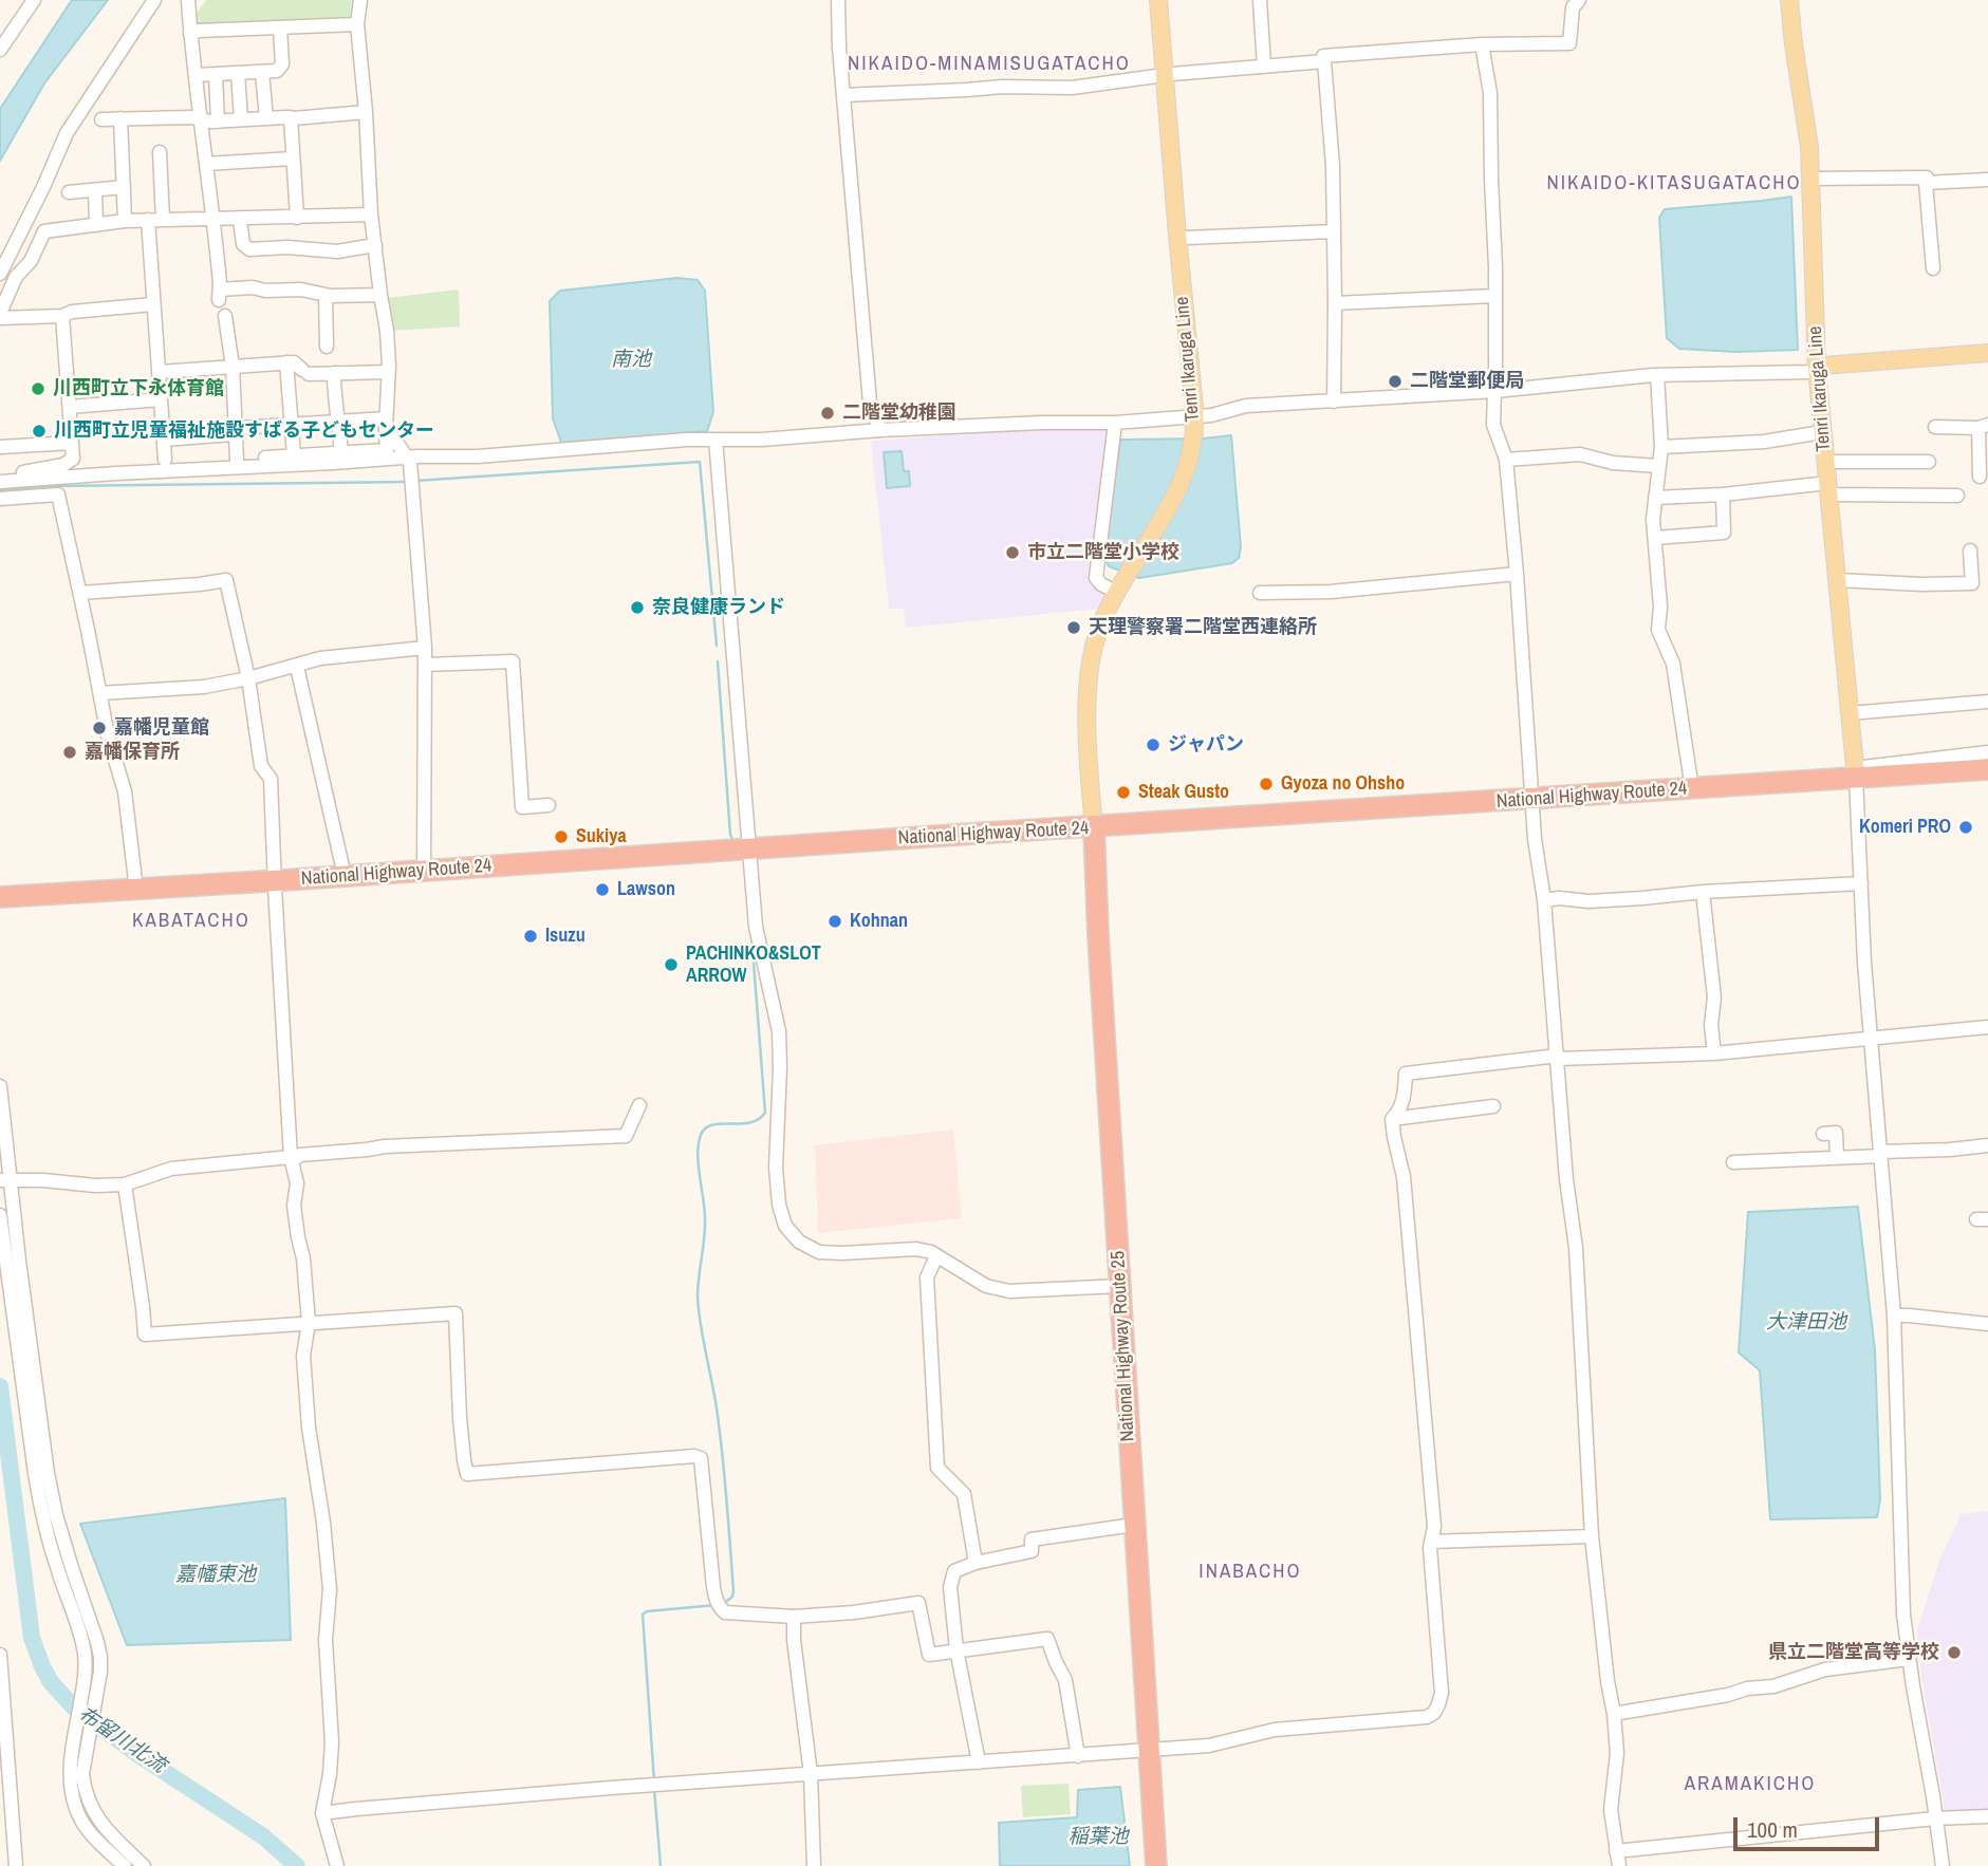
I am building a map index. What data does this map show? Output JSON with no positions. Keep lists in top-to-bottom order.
{
  "streets": {
    "highway": ["National Highway Route 24", "National Highway Route 25"],
    "main road": ["Tenri Ikaruga Line"]
  },
  "crossings": [
    ["Tenri Ikaruga Line", "National Highway Route 24"],
    ["Tenri Ikaruga Line", "National Highway Route 25"],
    ["National Highway Route 24", "National Highway Route 25"]
  ],
  "districts": [
    "NIKAIDO-MINAMISUGATACHO",
    "NIKAIDO-KITASUGATACHO",
    "KABATACHO",
    "INABACHO",
    "ARAMAKICHO"
  ],
  "water": [
    "南池",
    "大津田池",
    "嘉幡東池",
    "布留川北流",
    "稲葉池"
  ],
  "places": [
    "二階堂郵便局",
    "川西町立下永体育館",
    "二階堂幼稚園",
    "川西町立児童福祉施設すばる子どもセンター",
    "市立二階堂小学校",
    "奈良健康ランド",
    "天理警察署二階堂西連絡所",
    "嘉幡児童館",
    "ジャパン",
    "嘉幡保育所",
    "Gyoza no Ohsho",
    "Steak Gusto",
    "Komeri PRO",
    "Sukiya",
    "Lawson",
    "Kohnan",
    "Isuzu",
    "PACHINKO&SLOT ARROW",
    "県立二階堂高等学校"
  ],
  "scale_bar": "100 m"
}
